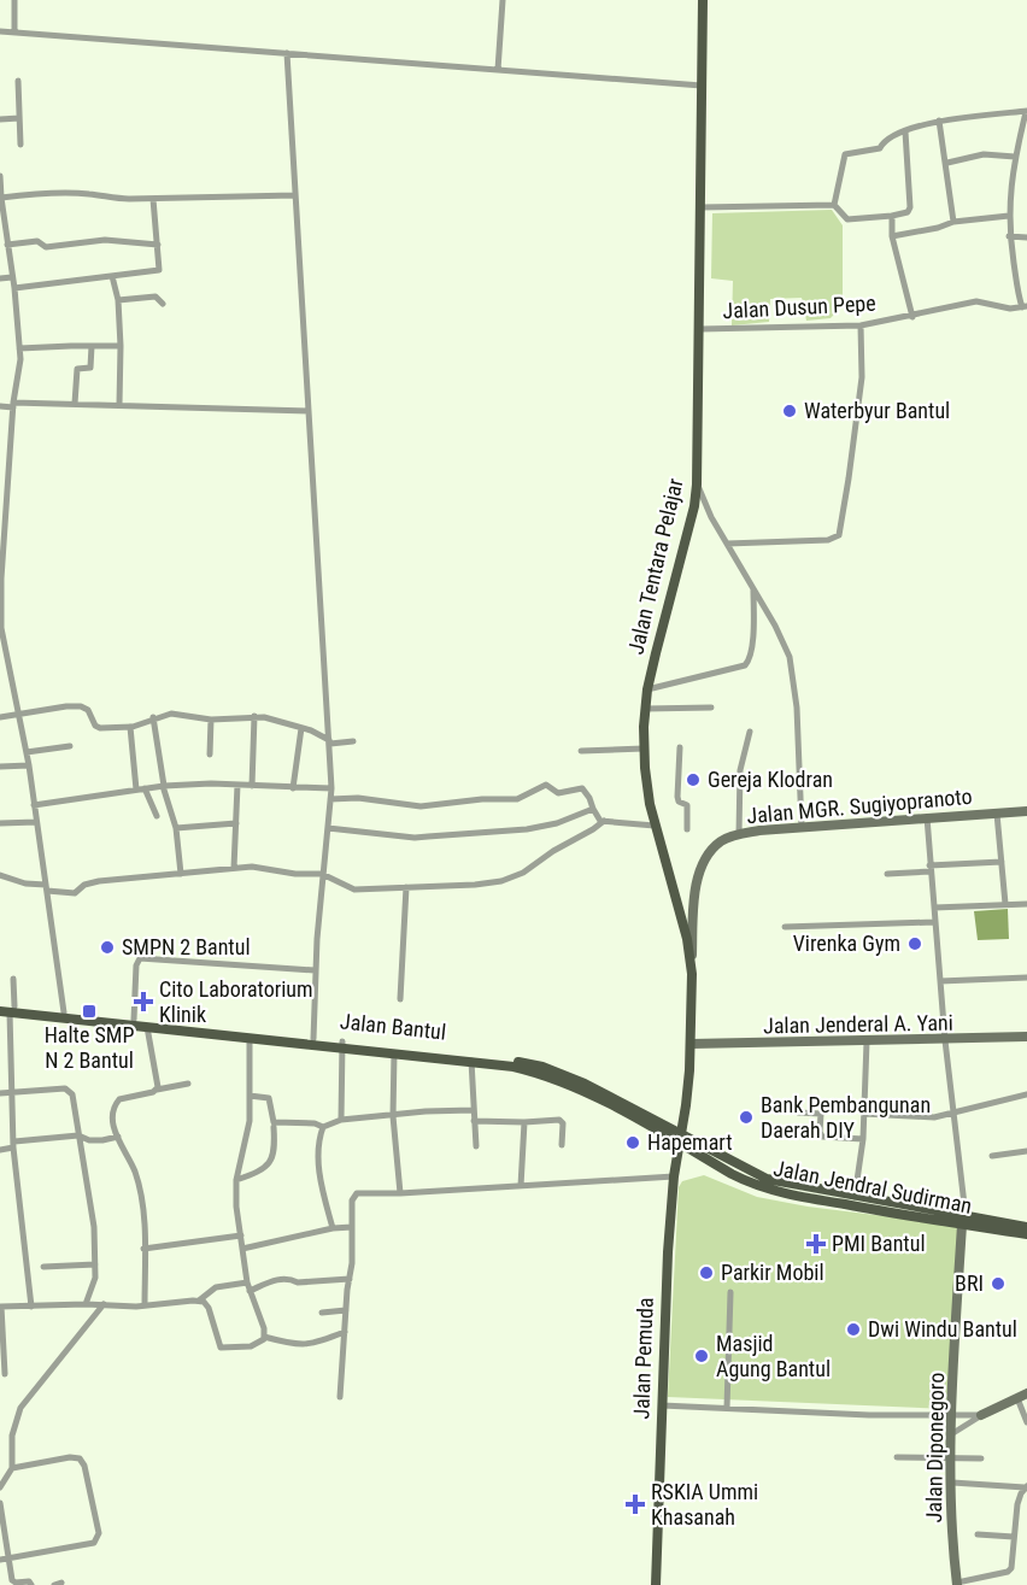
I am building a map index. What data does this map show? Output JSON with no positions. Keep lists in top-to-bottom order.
{
  "streets": {
    "main road": [
      "Jalan Tentara Pelajar",
      "Jalan MGR. Sugiyopranoto",
      "Jalan Jenderal A. Yani",
      "Jalan Bantul",
      "Jalan Jendral Sudirman",
      "Jalan Pemuda",
      "Jalan Diponegoro"
    ],
    "street": ["Jalan Dusun Pepe"]
  },
  "crossings": [
    ["Jalan Dusun Pepe", "Jalan Tentara Pelajar"],
    ["Jalan Tentara Pelajar", "Jalan MGR. Sugiyopranoto"],
    ["Jalan Tentara Pelajar", "Jalan Jenderal A. Yani"],
    ["Jalan Tentara Pelajar", "Jalan Bantul"],
    ["Jalan Tentara Pelajar", "Jalan Jendral Sudirman"],
    ["Jalan Tentara Pelajar", "Jalan Pemuda"],
    ["Jalan Bantul", "Jalan Jendral Sudirman"],
    ["Jalan Bantul", "Jalan Pemuda"],
    ["Jalan Jendral Sudirman", "Jalan Pemuda"],
    ["Jalan Jendral Sudirman", "Jalan Diponegoro"]
  ],
  "places": {
    "other": [
      "Waterbyur Bantul",
      "Gereja Klodran",
      "Virenka Gym",
      "SMPN 2 Bantul",
      "Bank Pembangunan Daerah DIY",
      "Hapemart",
      "Parkir Mobil",
      "BRI",
      "Dwi Windu Bantul",
      "Masjid Agung Bantul"
    ],
    "health": ["Cito Laboratorium Klinik", "PMI Bantul", "RSKIA Ummi Khasanah"],
    "transit": ["Halte SMP N 2 Bantul"]
  }
}
